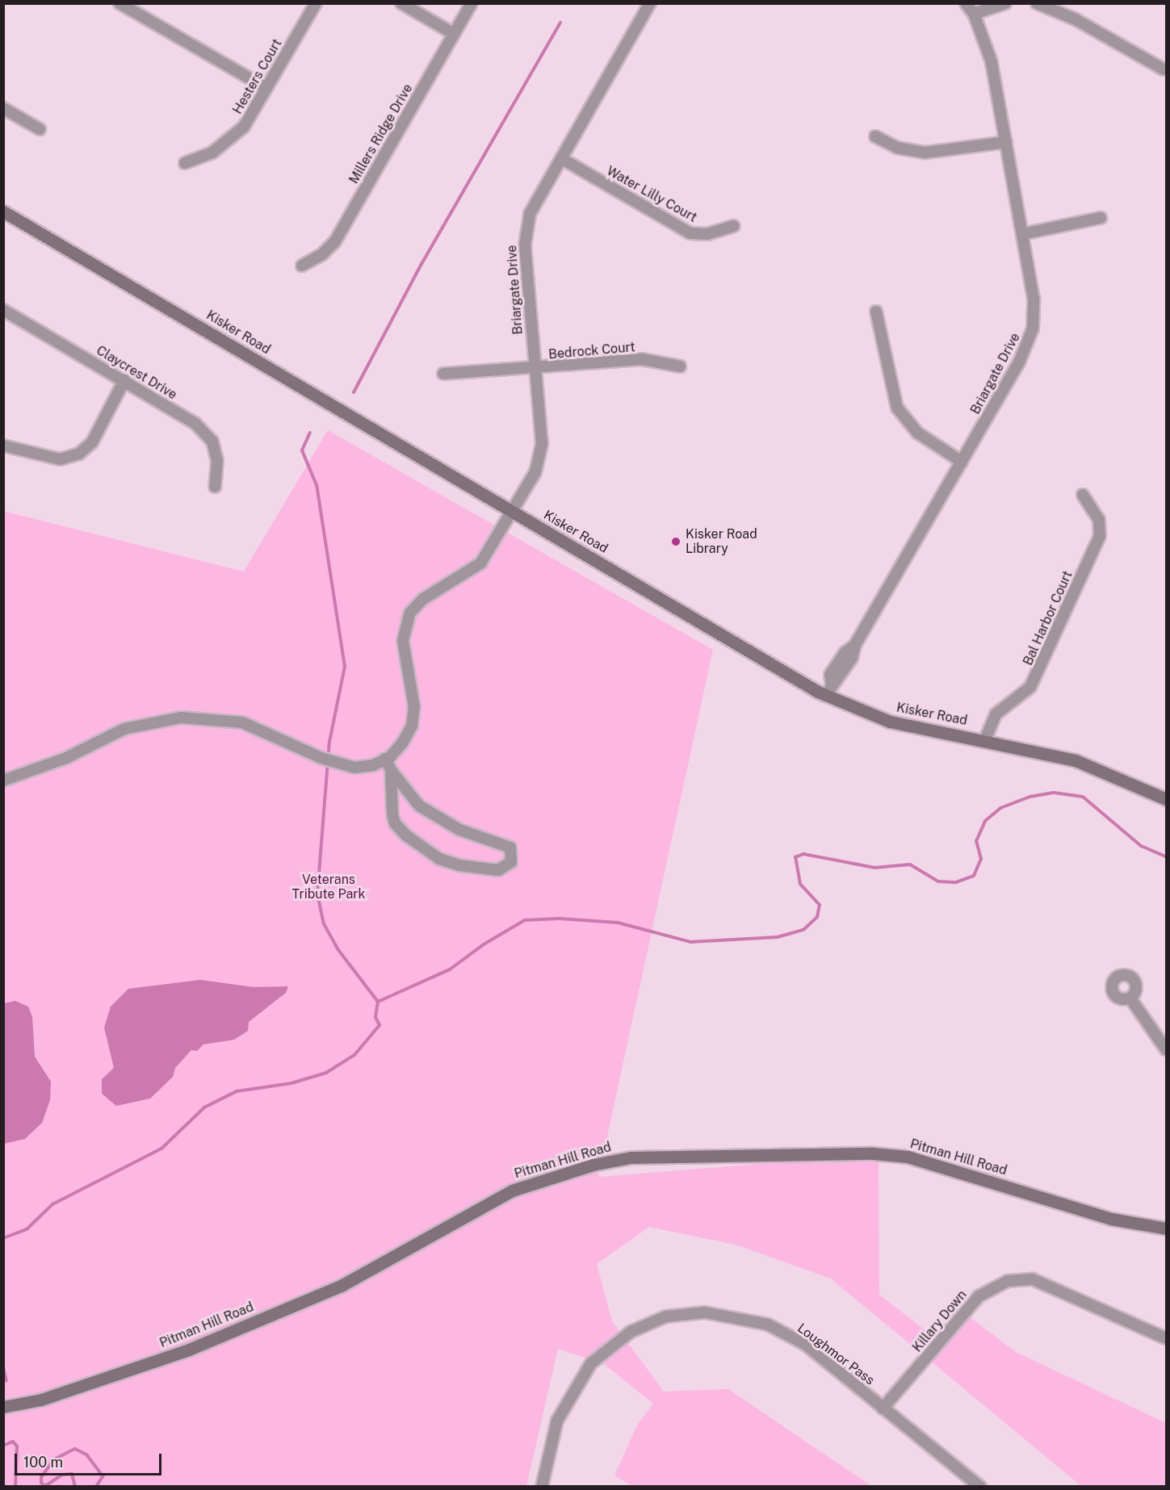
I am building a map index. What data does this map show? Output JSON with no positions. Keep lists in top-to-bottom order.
{
  "streets": {
    "main road": ["Kisker Road", "Pitman Hill Road"],
    "street": [
      "Hesters Court",
      "Millers Ridge Drive",
      "Water Lilly Court",
      "Briargate Drive",
      "Bedrock Court",
      "Claycrest Drive",
      "Bal Harbor Court",
      "Killary Down",
      "Loughmor Pass"
    ]
  },
  "crossings": [
    ["Water Lilly Court", "Briargate Drive"],
    ["Briargate Drive", "Kisker Road"],
    ["Briargate Drive", "Bedrock Court"],
    ["Kisker Road", "Bal Harbor Court"],
    ["Killary Down", "Loughmor Pass"]
  ],
  "parks": ["Veterans Tribute Park"],
  "places": ["Kisker Road Library"],
  "scale_bar": "100 m"
}
